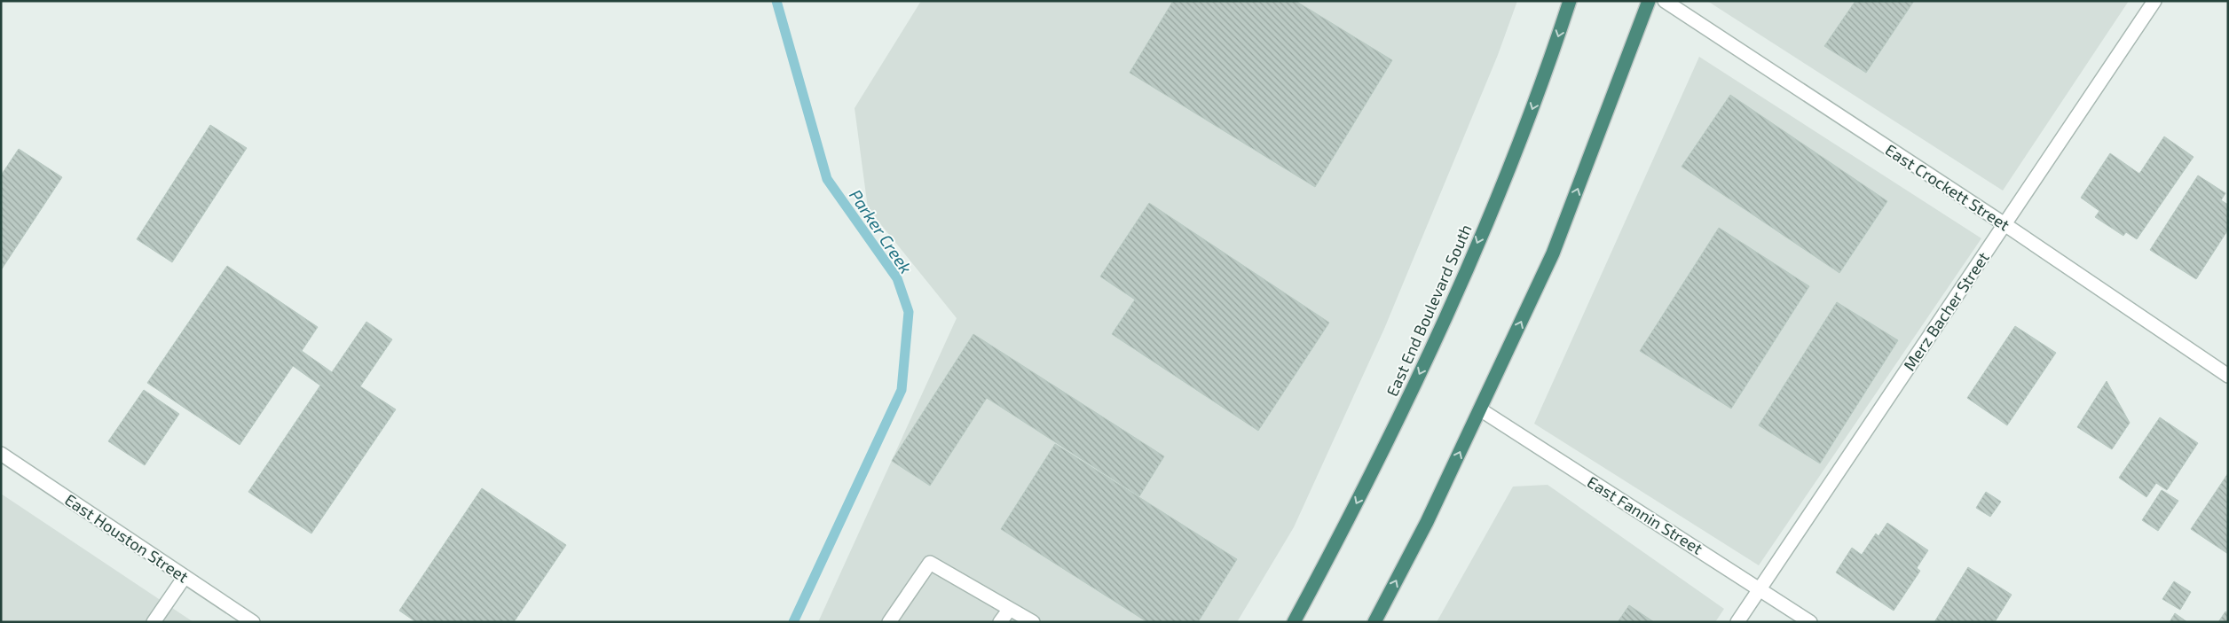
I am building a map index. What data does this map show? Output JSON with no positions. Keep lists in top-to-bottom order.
{
  "streets": {
    "highway": ["East End Boulevard South"],
    "street": [
      "East Crockett Street",
      "Merz Bacher Street",
      "East Fannin Street",
      "East Houston Street"
    ]
  },
  "crossings": [
    ["East Crockett Street", "Merz Bacher Street"],
    ["Merz Bacher Street", "East Fannin Street"]
  ],
  "water": ["Parker Creek"]
}
